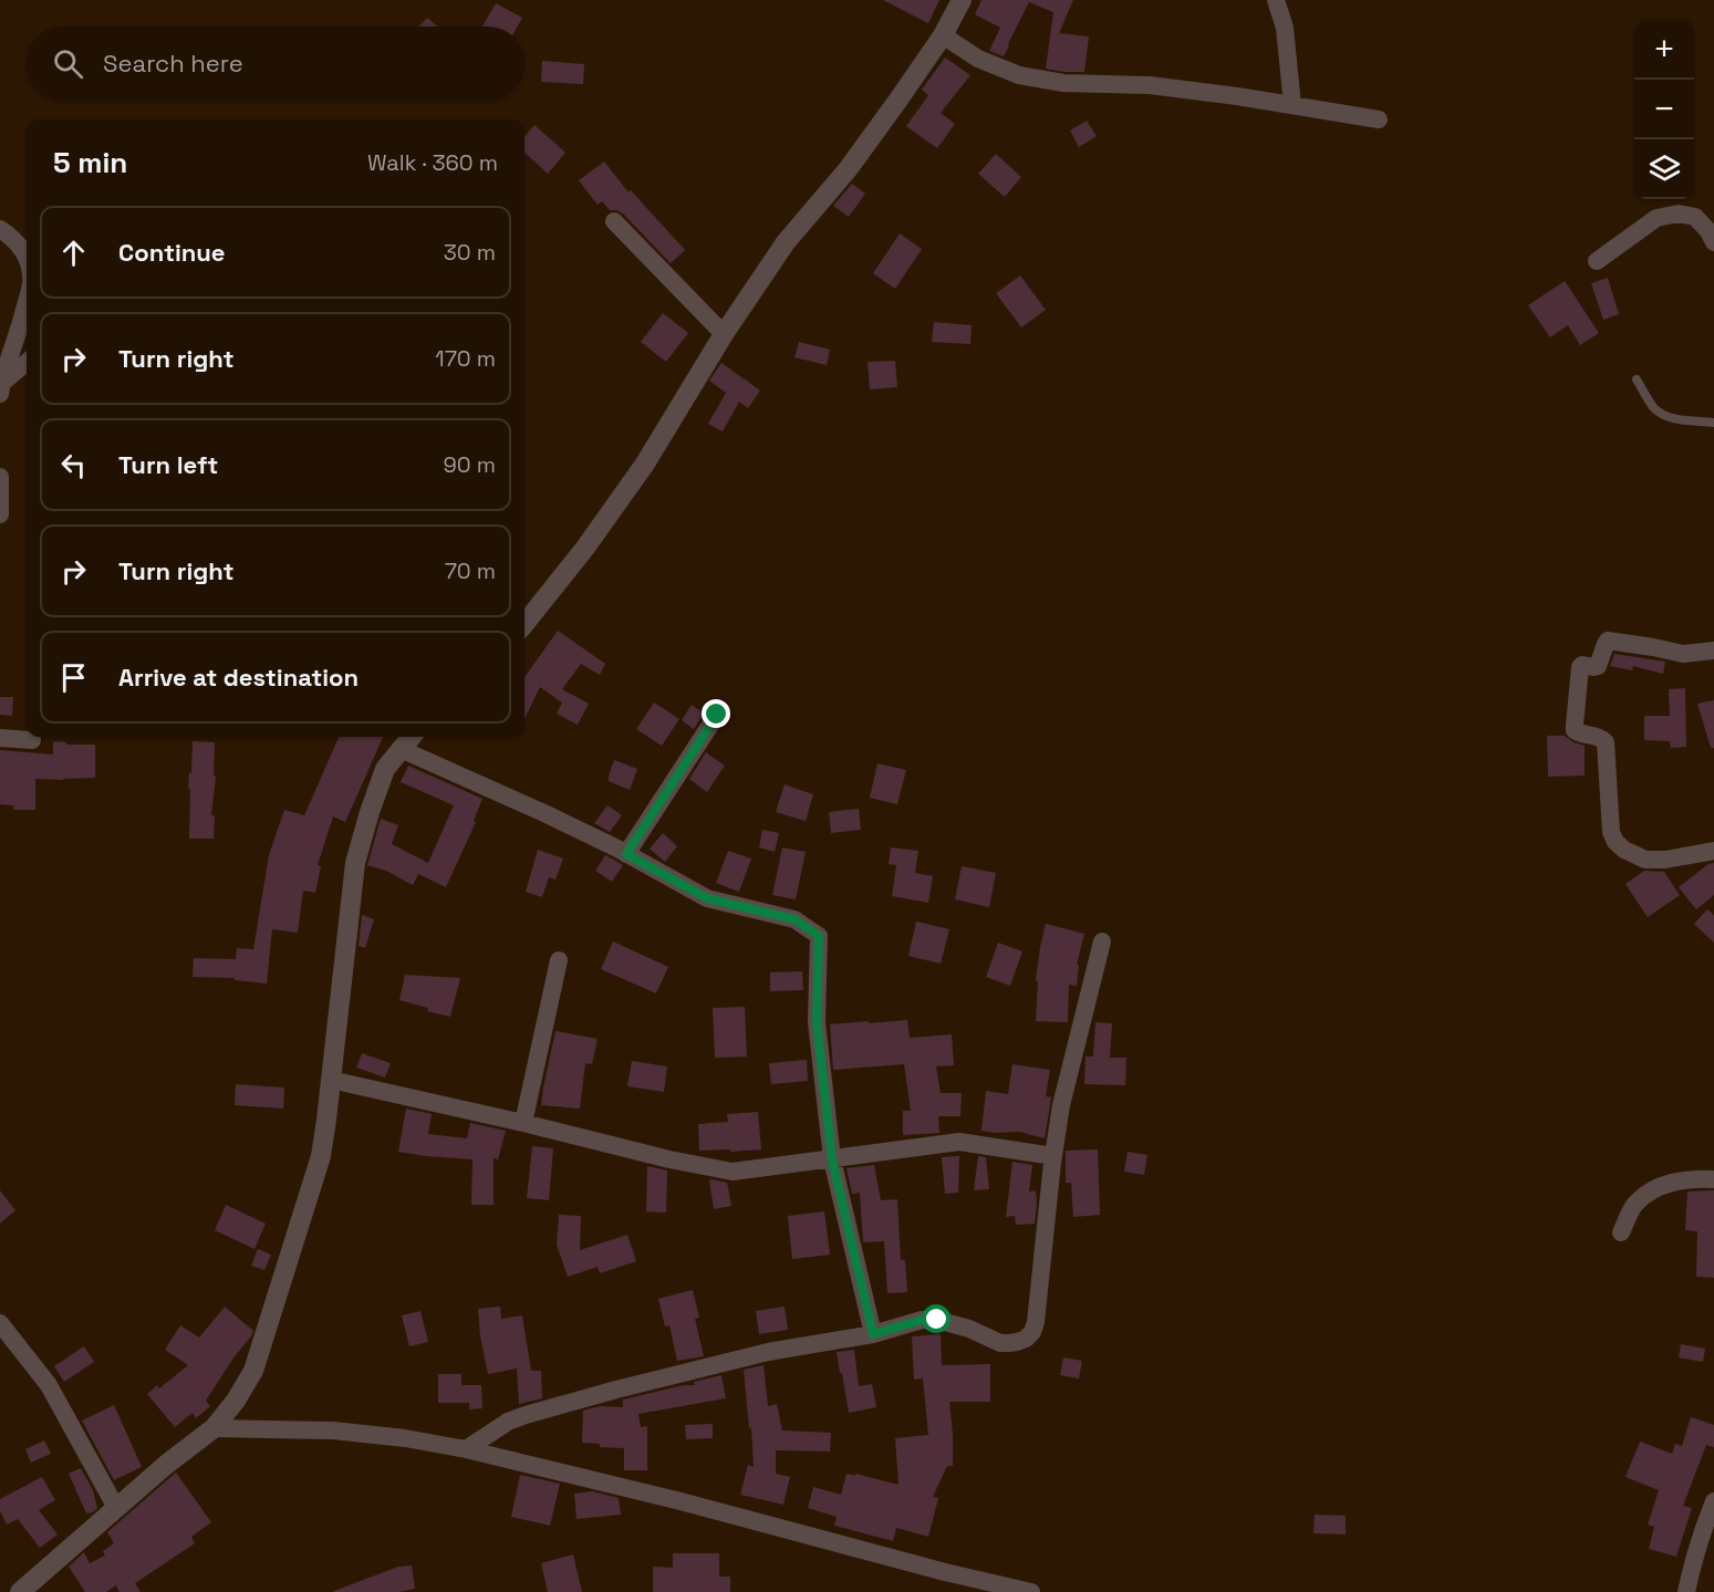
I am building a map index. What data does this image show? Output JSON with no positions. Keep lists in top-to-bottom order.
{
  "page": {
    "map_buttons": ["+", "−"],
    "search": "Search here",
    "heading": ["5 min", "Walk · 360 m"],
    "list": [
      ["Continue", "30 m"],
      ["Turn right", "170 m"],
      ["Turn left", "90 m"],
      ["Turn right", "70 m"],
      "Arrive at destination"
    ]
  }
}
